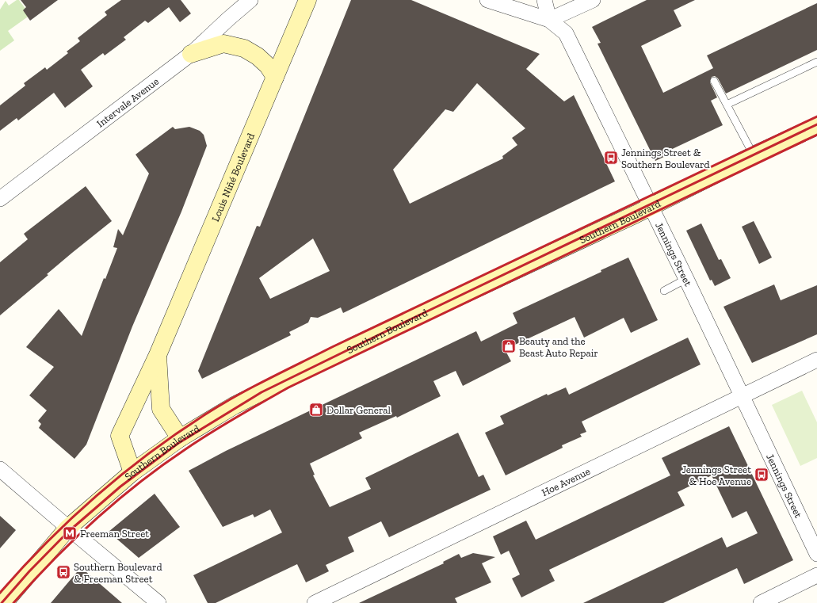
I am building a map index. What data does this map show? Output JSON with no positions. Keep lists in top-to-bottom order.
{
  "streets": {
    "main road": ["Louis Niñé Boulevard", "Southern Boulevard"],
    "street": ["Intervale Avenue", "Jennings Street", "Hoe Avenue"]
  },
  "crossings": [
    ["Louis Niñé Boulevard", "Southern Boulevard"],
    ["Southern Boulevard", "Jennings Street"],
    ["Jennings Street", "Hoe Avenue"]
  ],
  "places": {
    "bus stop": ["Jennings Street & Southern Boulevard", "Jennings Street & Hoe Avenue", "Southern Boulevard & Freeman Street"],
    "shop": ["Beauty and the Beast Auto Repair", "Dollar General"],
    "metro station": ["Freeman Street"]
  }
}
